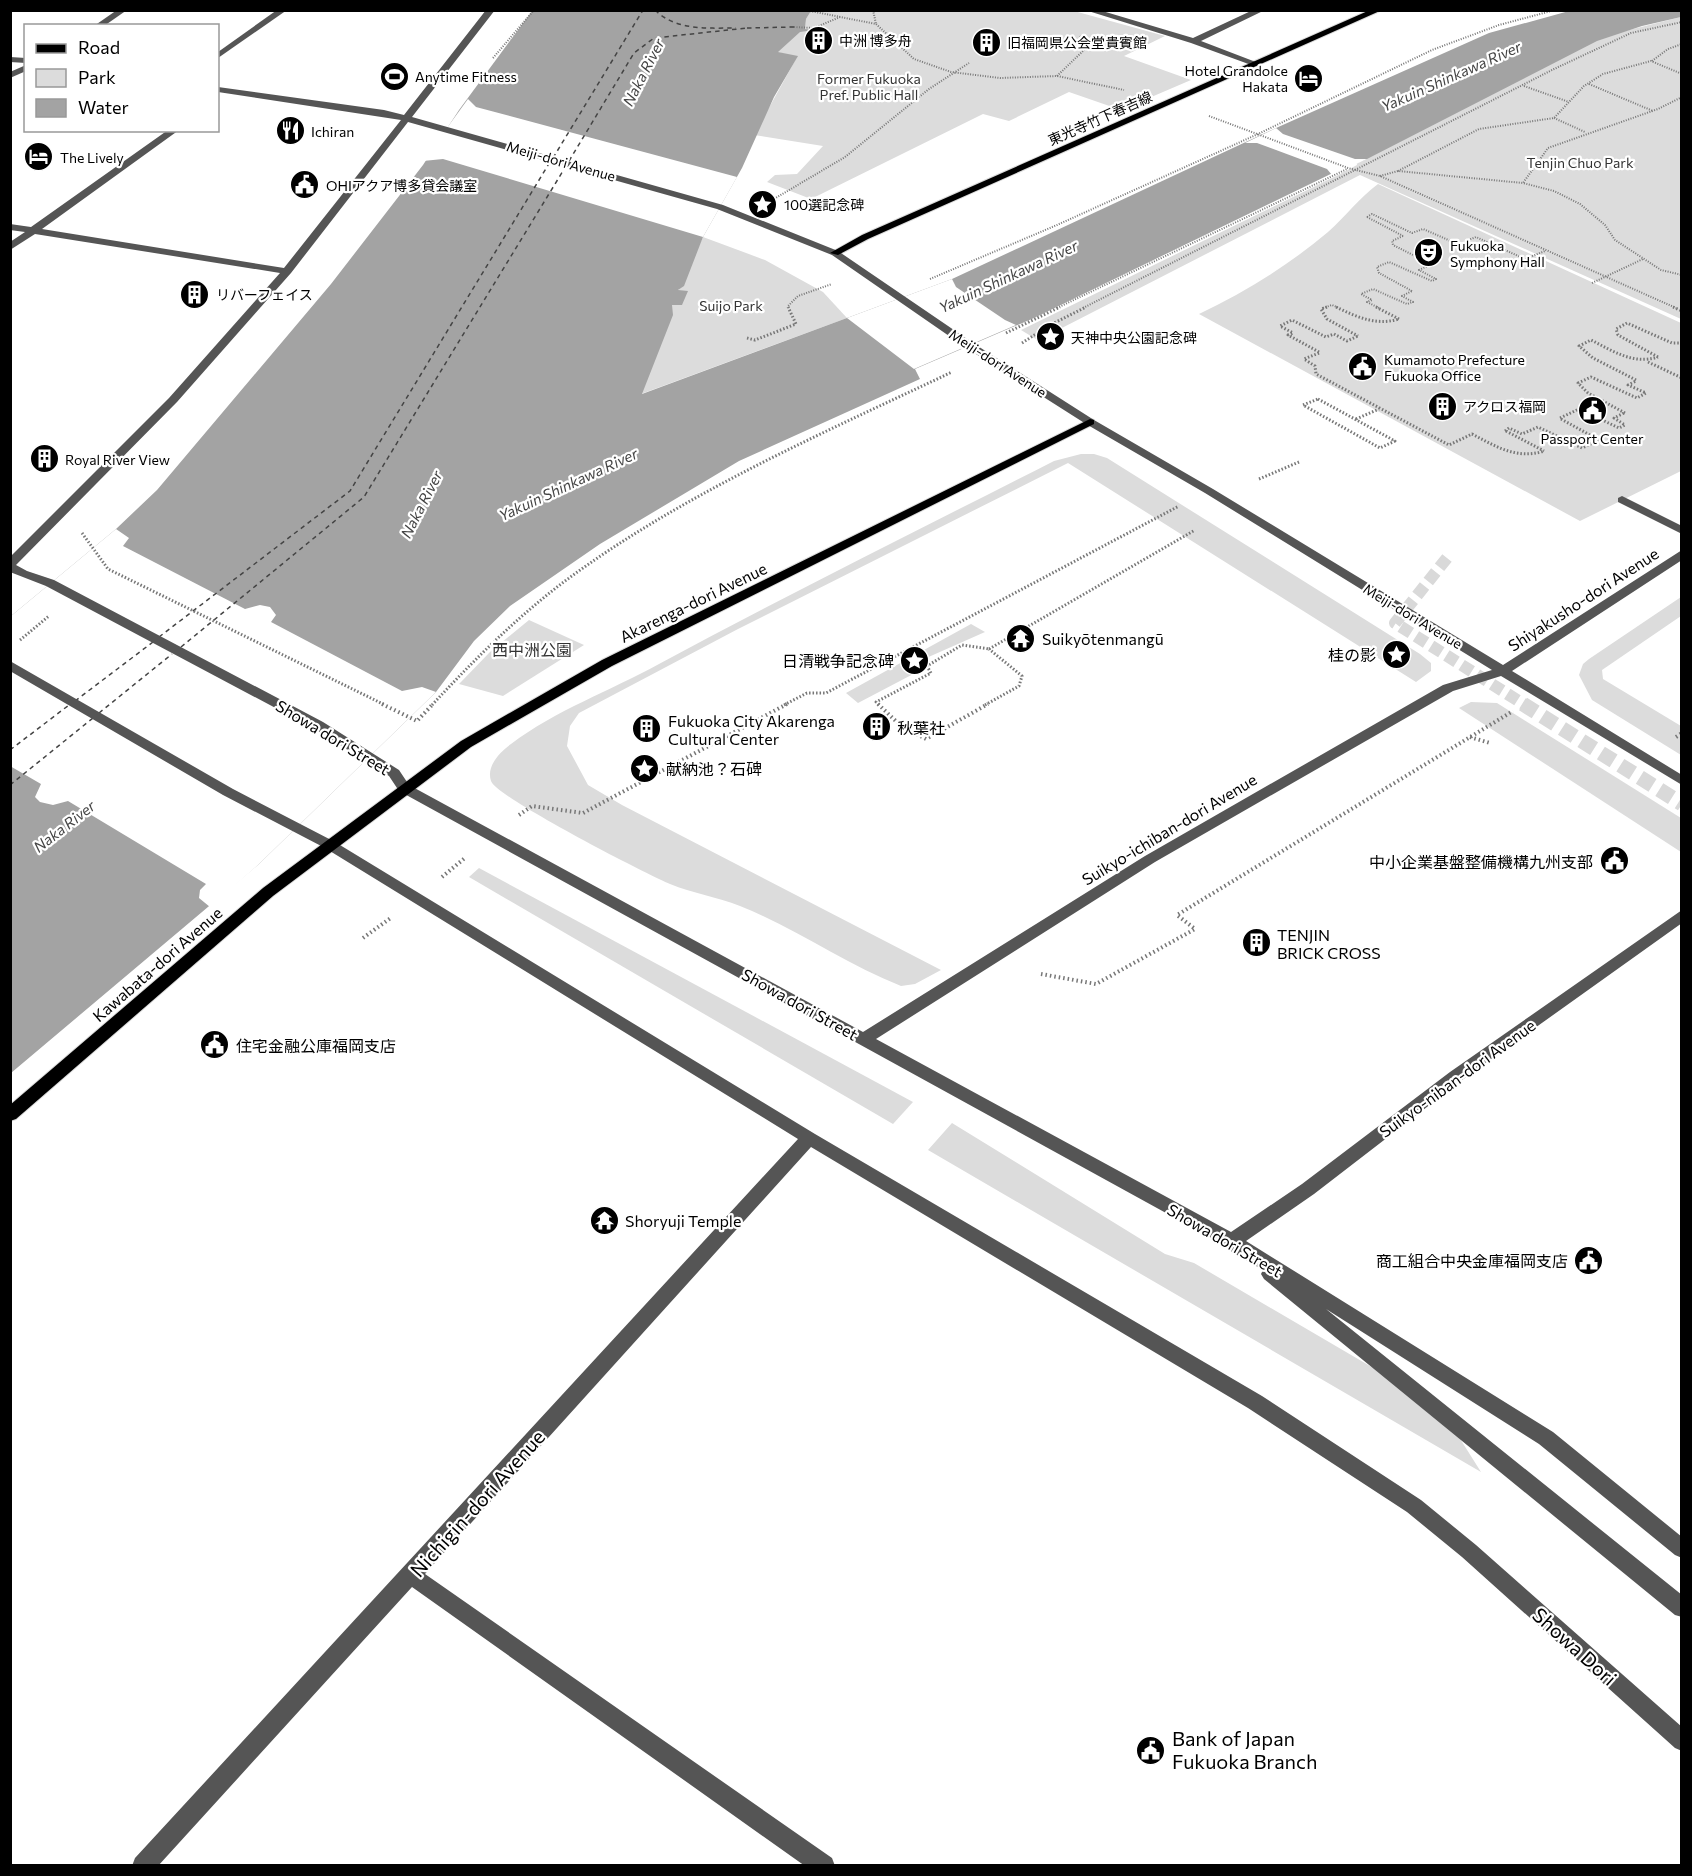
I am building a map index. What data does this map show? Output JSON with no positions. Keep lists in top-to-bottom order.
{
  "streets": {
    "main road": ["東光寺竹下春吉線", "Akarenga-dori Avenue", "Kawabata-dori Avenue"],
    "street": [
      "Meiji-dori Avenue",
      "Shiyakusho-dori Avenue",
      "Showa dori Street",
      "Suikyo-ichiban-dori Avenue",
      "Suikyo-niban-dori Avenue",
      "Nichigin-dori Avenue",
      "Showa Dori"
    ]
  },
  "crossings": [
    ["東光寺竹下春吉線", "Meiji-dori Avenue"],
    ["Meiji-dori Avenue", "Shiyakusho-dori Avenue"],
    ["Meiji-dori Avenue", "Akarenga-dori Avenue"],
    ["Meiji-dori Avenue", "Suikyo-ichiban-dori Avenue"],
    ["Shiyakusho-dori Avenue", "Suikyo-ichiban-dori Avenue"],
    ["Akarenga-dori Avenue", "Showa dori Street"],
    ["Akarenga-dori Avenue", "Kawabata-dori Avenue"],
    ["Showa dori Street", "Suikyo-ichiban-dori Avenue"],
    ["Showa dori Street", "Suikyo-niban-dori Avenue"],
    ["Nichigin-dori Avenue", "Showa Dori"]
  ],
  "water": ["Naka River", "Yakuin Shinkawa River"],
  "parks": [
    "Former Fukuoka Pref. Public Hall",
    "Tenjin Chuo Park",
    "Suijo Park",
    "西中洲公園"
  ],
  "places": {
    "building": [
      "中洲 博多舟",
      "旧福岡県公会堂貴賓館",
      "リバーフェイス",
      "アクロス福岡",
      "Royal River View",
      "秋葉社",
      "Fukuoka City Akarenga Cultural Center",
      "TENJIN BRICK CROSS"
    ],
    "sports": ["Anytime Fitness"],
    "hotel": ["Hotel Grandolce Hakata", "The Lively"],
    "restaurant": ["Ichiran"],
    "public building": [
      "OHIアクア博多貸会議室",
      "Kumamoto Prefecture Fukuoka Office",
      "Passport Center",
      "中小企業基盤整備機構九州支部",
      "住宅金融公庫福岡支店",
      "商工組合中央金庫福岡支店",
      "Bank of Japan Fukuoka Branch"
    ],
    "place": [
      "100選記念碑",
      "天神中央公園記念碑",
      "桂の影",
      "日清戦争記念碑",
      "献納池？石碑"
    ],
    "theatre": ["Fukuoka Symphony Hall"],
    "temple": ["Suikyōtenmangū", "Shoryuji Temple"]
  },
  "legend": ["Road", "Park", "Water"]
}
